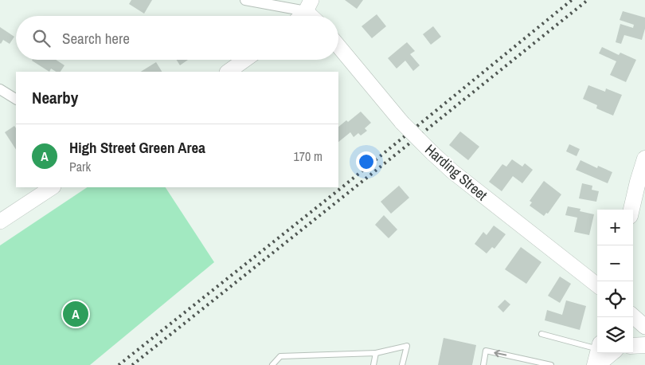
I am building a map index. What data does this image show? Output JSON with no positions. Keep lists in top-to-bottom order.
{
  "streets": {
    "main road": ["Harding Street"]
  },
  "page": {
    "search": "Search here",
    "heading": "Nearby",
    "list": [
      {
        "mark": "A",
        "name": "High Street Green Area",
        "note": "Park",
        "value": "170 m"
      }
    ],
    "map_buttons": ["+", "−"],
    "pins": "A"
  }
}
